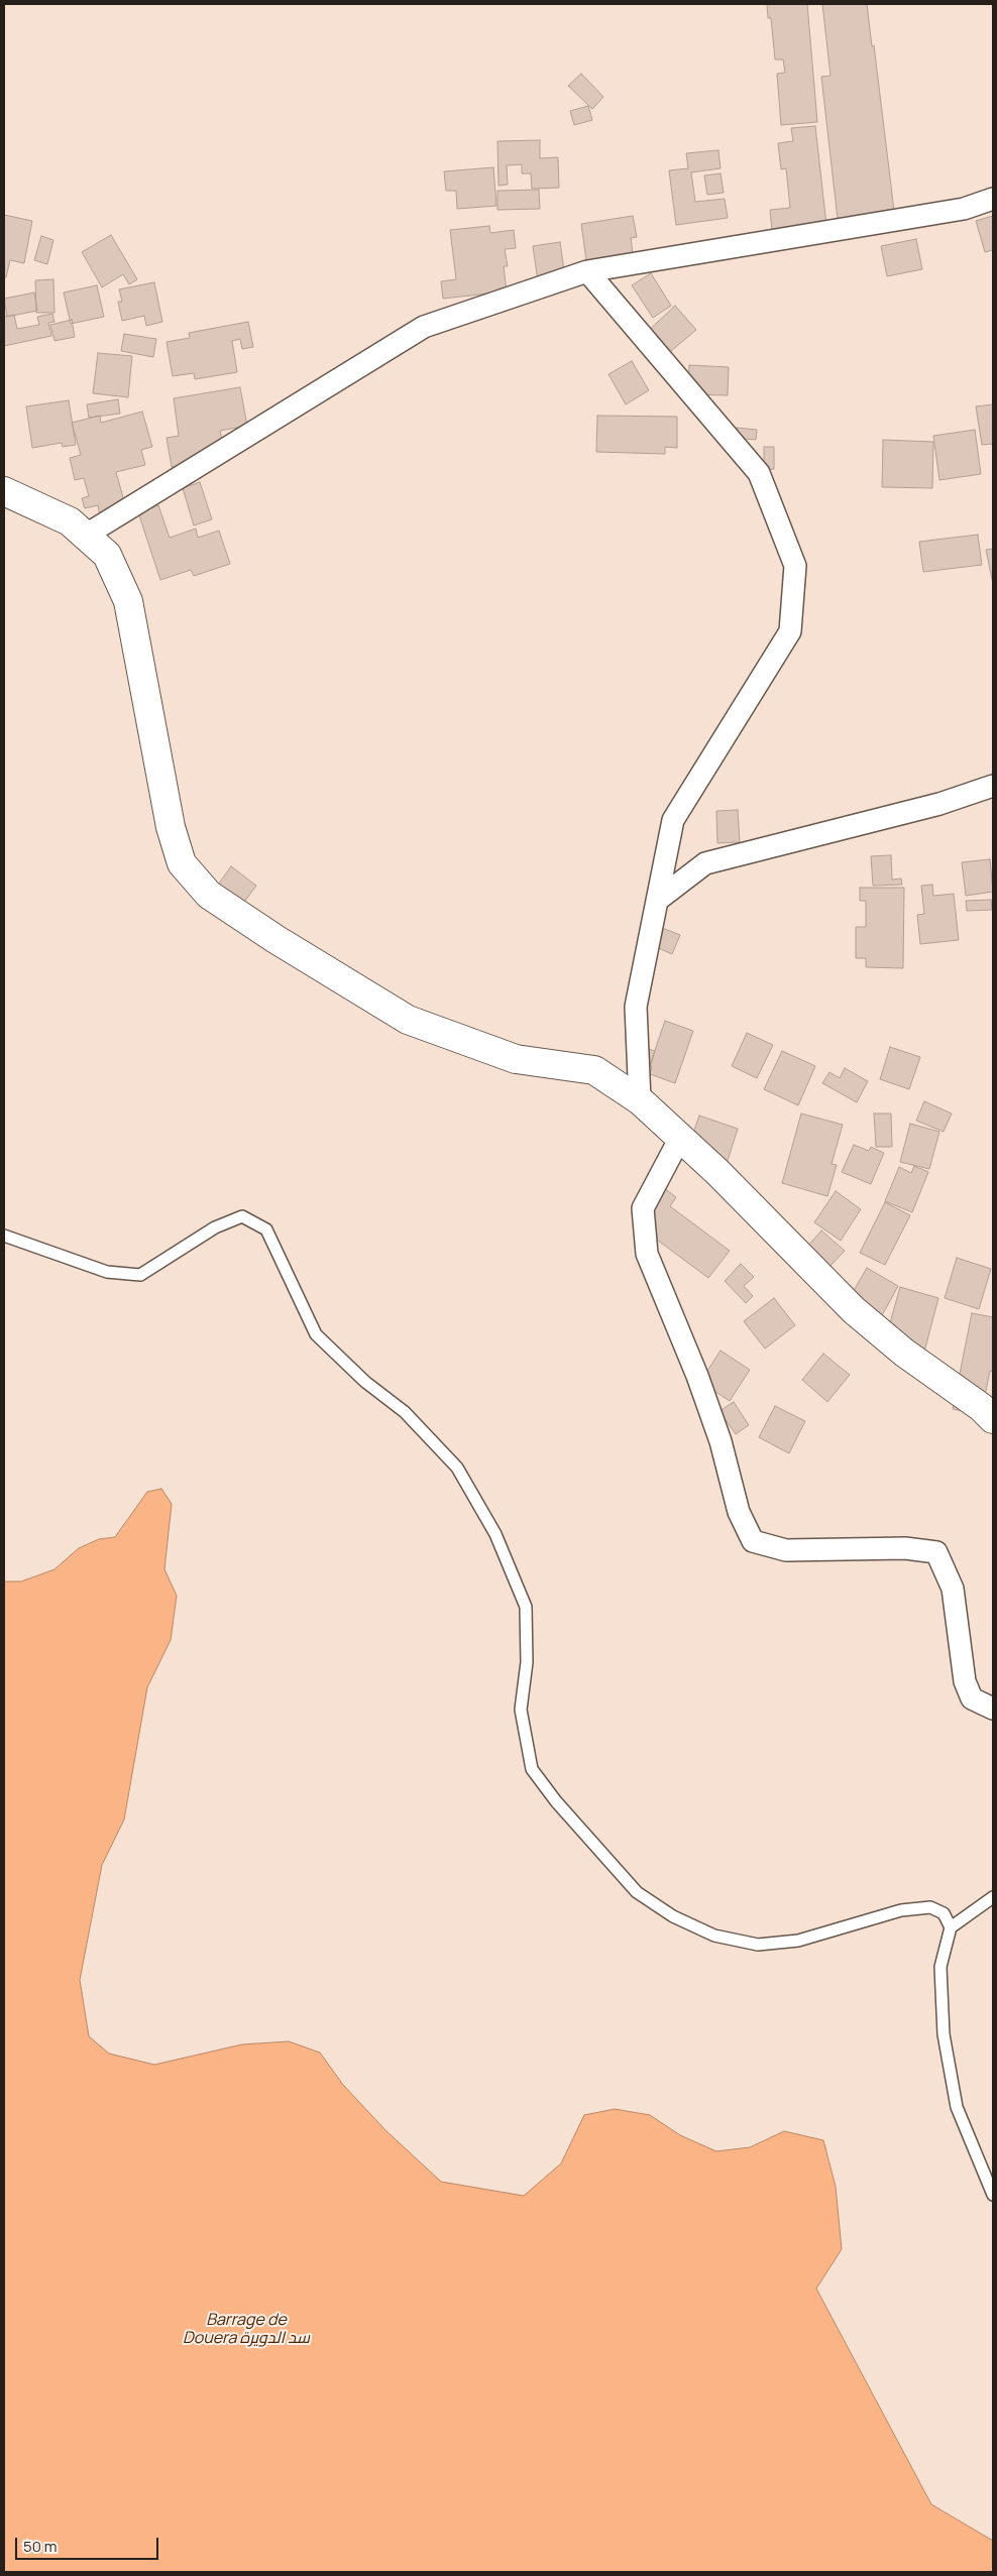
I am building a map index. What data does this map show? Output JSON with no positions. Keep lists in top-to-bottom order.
{
  "water": ["Barrage de Douera سد الدويرة"],
  "scale_bar": "50 m"
}
